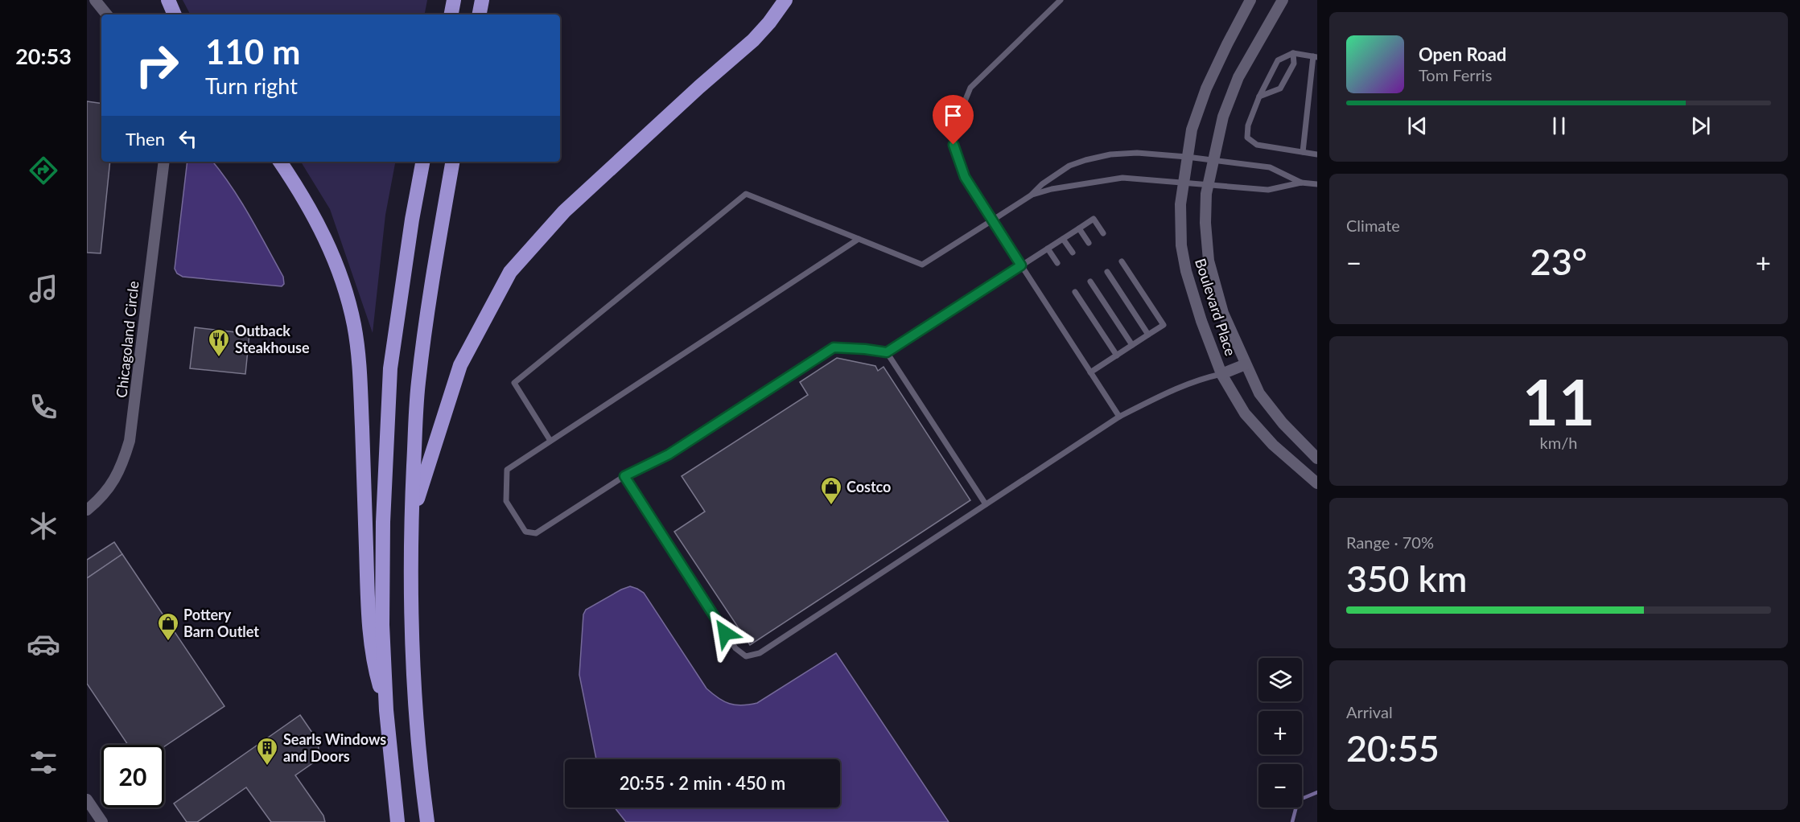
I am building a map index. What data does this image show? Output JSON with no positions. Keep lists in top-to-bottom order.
{
  "streets": {
    "street": ["Boulevard Place", "Chicagoland Circle"]
  },
  "places": {
    "restaurant": ["Outback Steakhouse"],
    "shop": ["Costco", "Pottery Barn Outlet"],
    "building": ["Searls Windows and Doors"]
  },
  "page": {
    "tabs": "20:53",
    "turn": ["110 m", "Turn right"],
    "song": ["Open Road", "Tom Ferris"],
    "then": "Then",
    "tile": [
      "Climate",
      ["11", "km/h"],
      ["Range · 70%", "350 km"],
      ["Arrival", "20:55"]
    ],
    "heat": ["−", "23°", "+"],
    "map_buttons": ["+", "−"],
    "limit": "20",
    "trip": "20:55 · 2 min · 450 m"
  }
}
